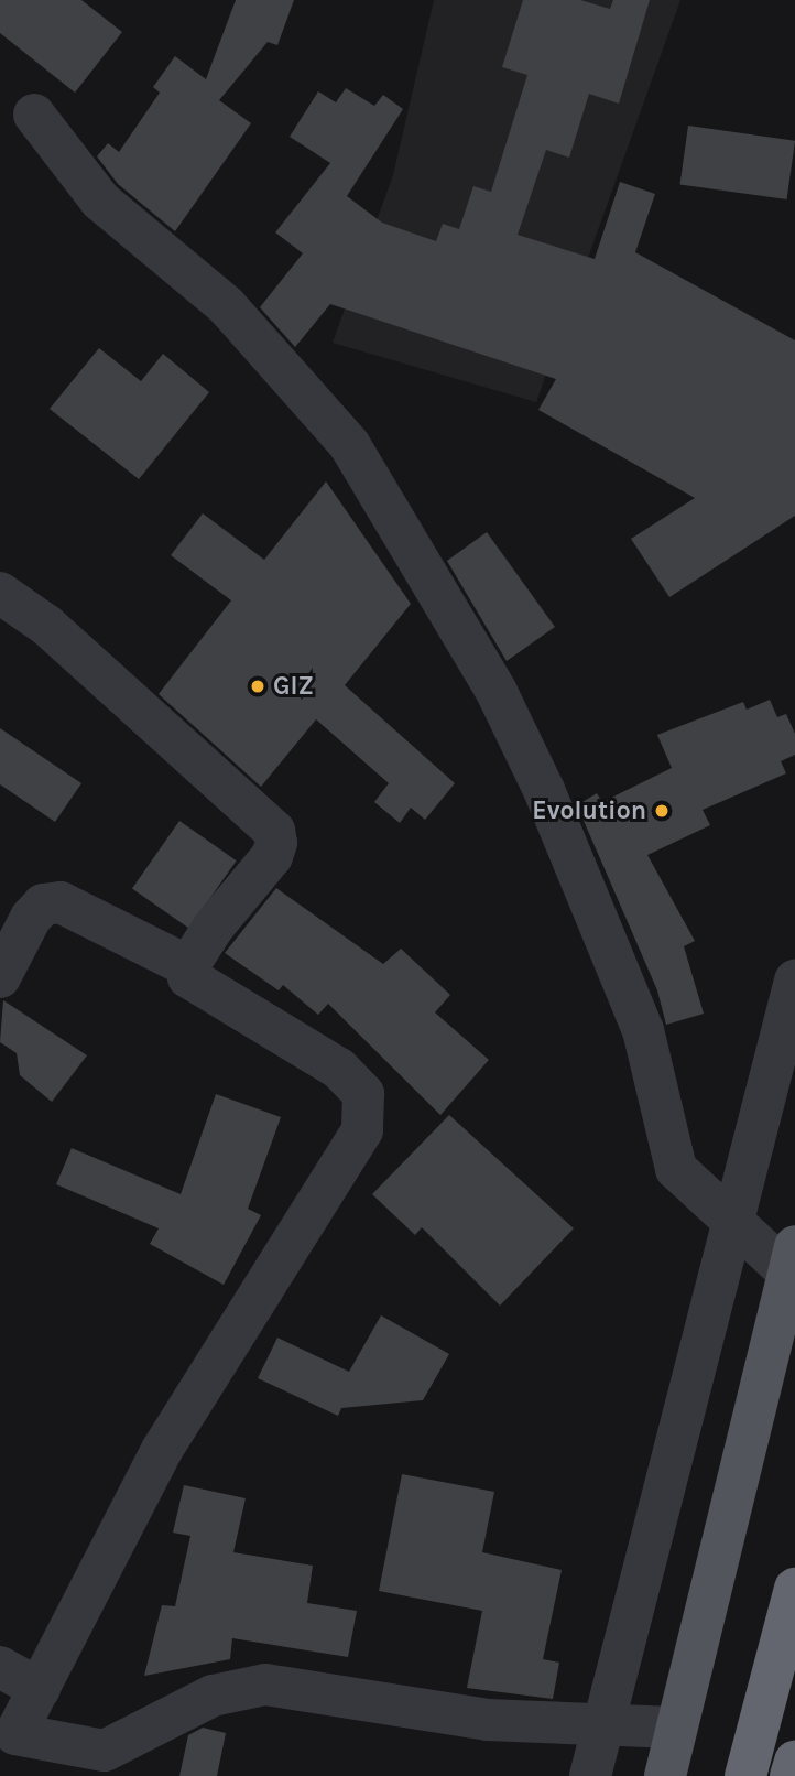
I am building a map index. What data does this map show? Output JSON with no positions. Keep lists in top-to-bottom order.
{
  "places": ["GIZ", "Evolution"]
}
